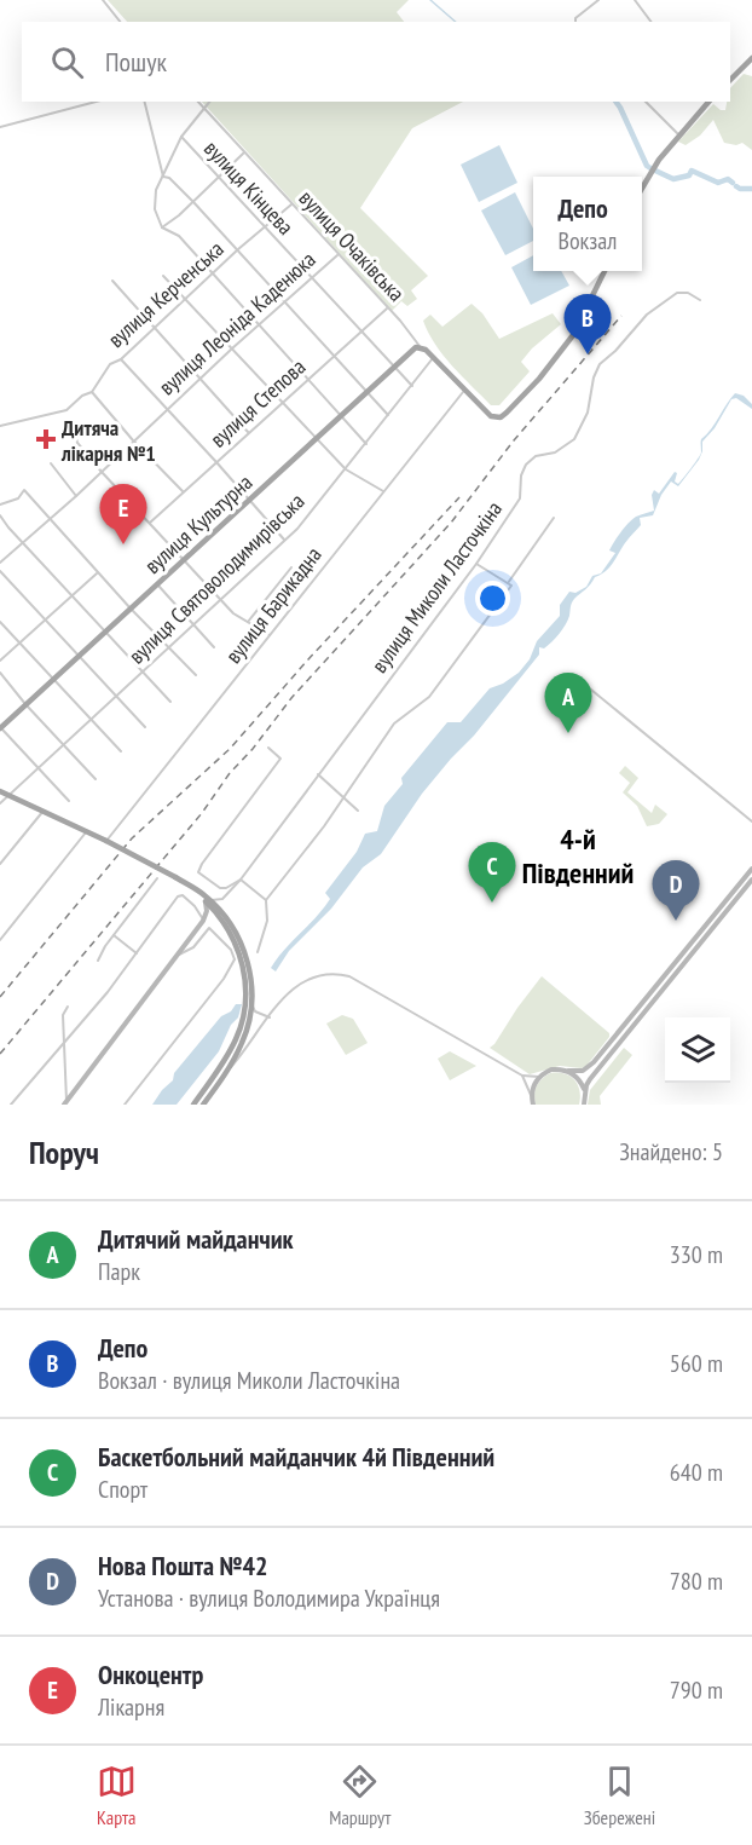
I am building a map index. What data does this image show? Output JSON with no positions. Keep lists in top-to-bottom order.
{
  "streets": {
    "main road": ["вулиця Очаківська", "вулиця Культурна"],
    "street": [
      "вулиця Кінцева",
      "вулиця Керченська",
      "вулиця Леоніда Каденюка",
      "вулиця Степова",
      "вулиця Святоволодимирівська",
      "вулиця Миколи Ласточкіна",
      "вулиця Барикадна"
    ]
  },
  "crossings": [
    ["вулиця Кінцева", "вулиця Керченська"],
    ["вулиця Кінцева", "вулиця Леоніда Каденюка"],
    ["вулиця Кінцева", "вулиця Степова"],
    ["вулиця Кінцева", "вулиця Культурна"],
    ["вулиця Кінцева", "вулиця Святоволодимирівська"],
    ["вулиця Очаківська", "вулиця Керченська"],
    ["вулиця Очаківська", "вулиця Леоніда Каденюка"],
    ["вулиця Очаківська", "вулиця Степова"],
    ["вулиця Очаківська", "вулиця Культурна"],
    ["вулиця Очаківська", "вулиця Святоволодимирівська"],
    ["вулиця Очаківська", "вулиця Барикадна"]
  ],
  "districts": ["4-й Південний"],
  "places": {
    "health": ["Дитяча лікарня №1"]
  },
  "page": {
    "search": "Пошук",
    "popup": ["Депо", "Вокзал"],
    "pins": [
      "B",
      "E",
      "A",
      "C",
      "D"
    ],
    "heading": ["Поруч", "Знайдено: 5"],
    "list": [
      {
        "mark": "A",
        "name": "Дитячий майданчик",
        "note": "Парк",
        "value": "330 m"
      },
      {
        "mark": "B",
        "name": "Депо",
        "note": "Вокзал · вулиця Миколи Ласточкіна",
        "value": "560 m"
      },
      {
        "mark": "C",
        "name": "Баскетбольний майданчик 4й Південний",
        "note": "Спорт",
        "value": "640 m"
      },
      {
        "mark": "D",
        "name": "Нова Пошта №42",
        "note": "Установа · вулиця Володимира Українця",
        "value": "780 m"
      },
      {
        "mark": "E",
        "name": "Онкоцентр",
        "note": "Лікарня",
        "value": "790 m"
      }
    ],
    "nav": ["Карта", "Маршрут", "Збережені"]
  }
}
